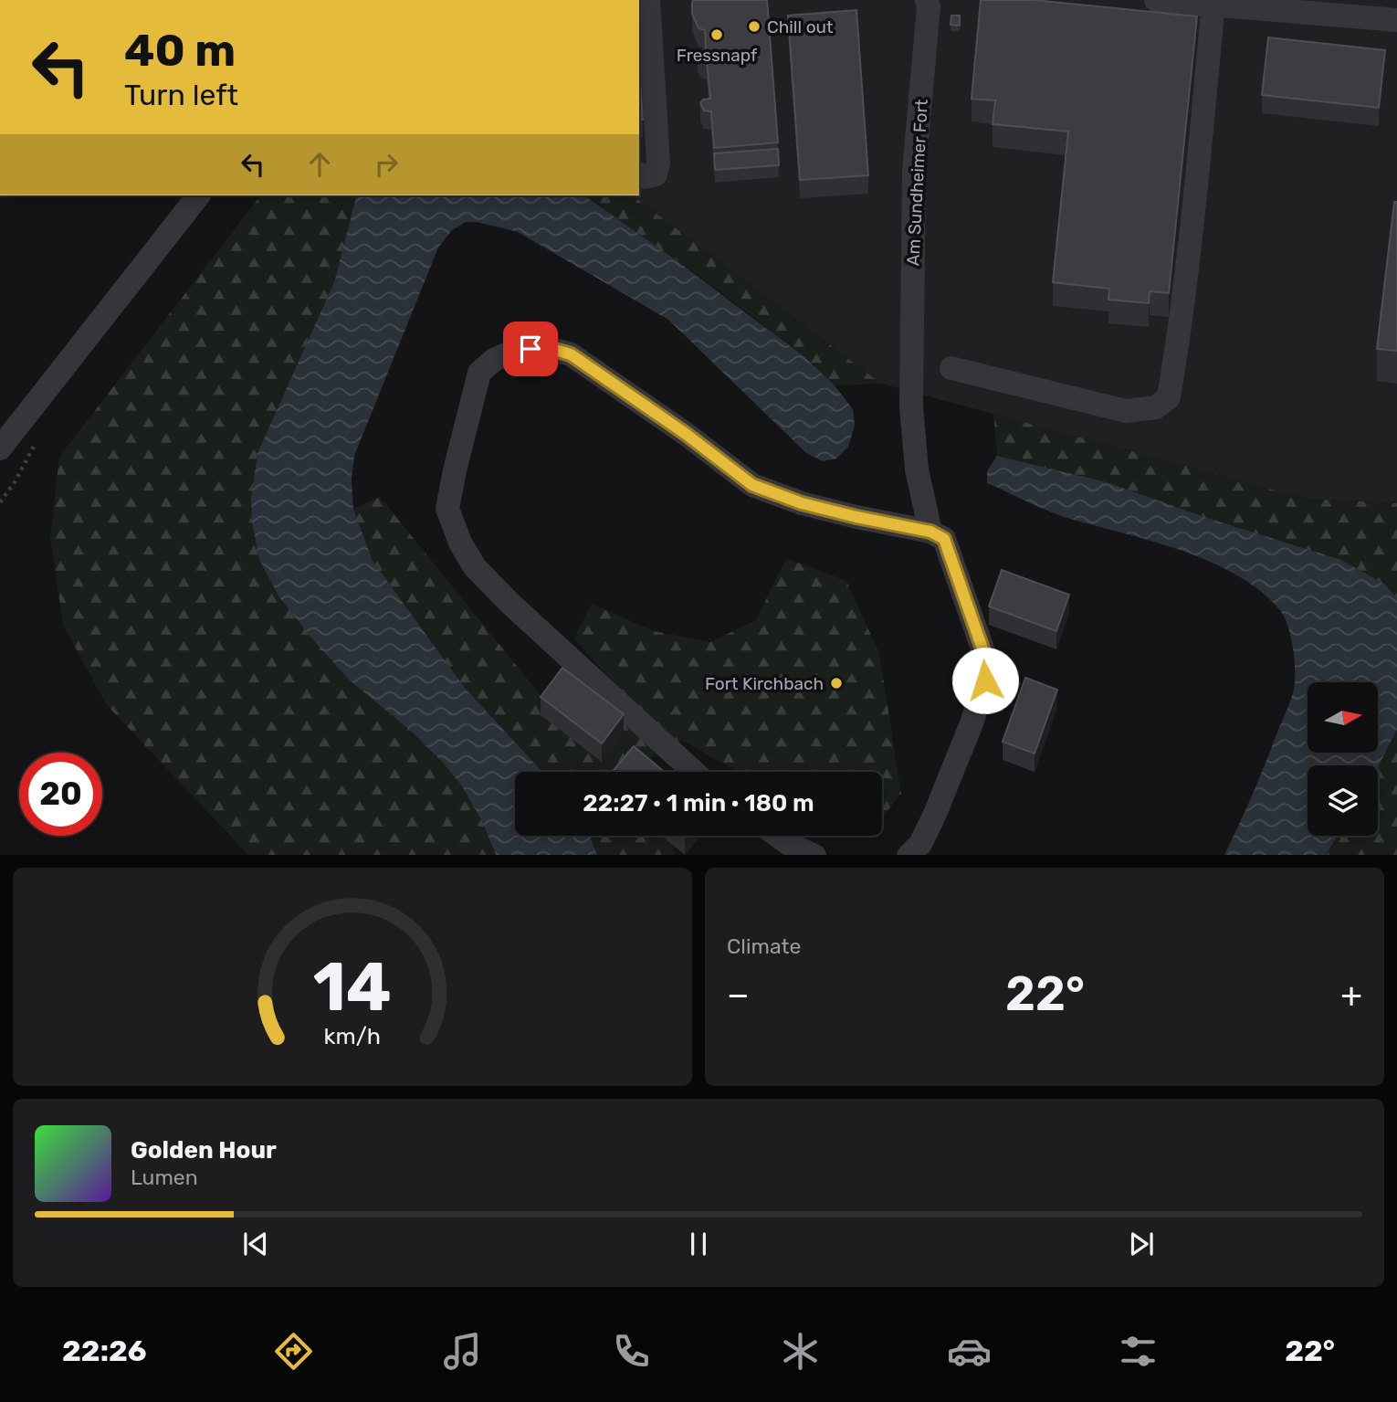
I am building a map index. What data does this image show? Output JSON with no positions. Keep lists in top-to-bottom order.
{
  "streets": {
    "street": ["Am Sundheimer Fort"]
  },
  "places": ["Chill out", "Fressnapf", "Fort Kirchbach"],
  "north": "right",
  "page": {
    "turn": ["40 m", "Turn left"],
    "limit": "20",
    "trip": "22:27 · 1 min · 180 m",
    "tile": "Climate",
    "heat": ["−", "22°", "+"],
    "song": ["Golden Hour", "Lumen"],
    "tabs": ["22:26", "22°"],
    "gauge": ["14", "km/h"]
  }
}
